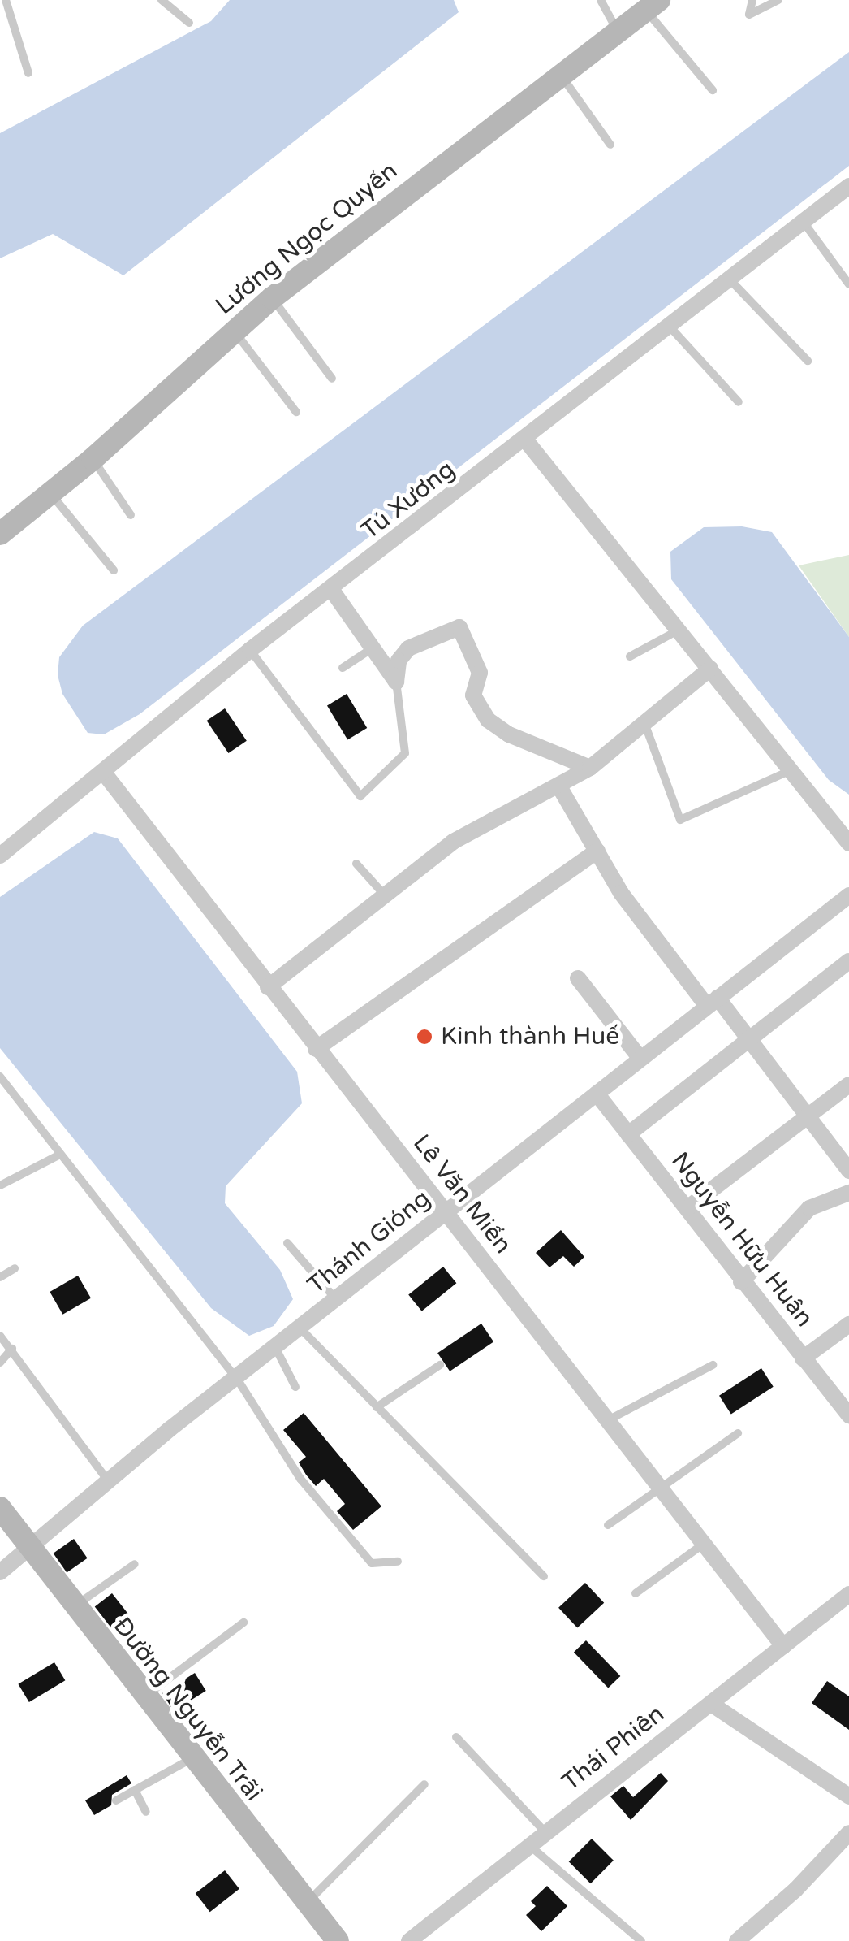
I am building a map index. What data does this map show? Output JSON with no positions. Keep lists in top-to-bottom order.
{
  "streets": {
    "street": [
      "Lương Ngọc Quyến",
      "Tú Xương",
      "Lê Văn Miến",
      "Nguyễn Hữu Huân",
      "Thánh Gióng",
      "Đường Nguyễn Trãi",
      "Thái Phiên"
    ]
  },
  "crossings": [
    ["Tú Xương", "Lê Văn Miến"],
    ["Lê Văn Miến", "Thánh Gióng"],
    ["Lê Văn Miến", "Thái Phiên"],
    ["Nguyễn Hữu Huân", "Thánh Gióng"],
    ["Thánh Gióng", "Đường Nguyễn Trãi"]
  ],
  "places": ["Kinh thành Huế"]
}
